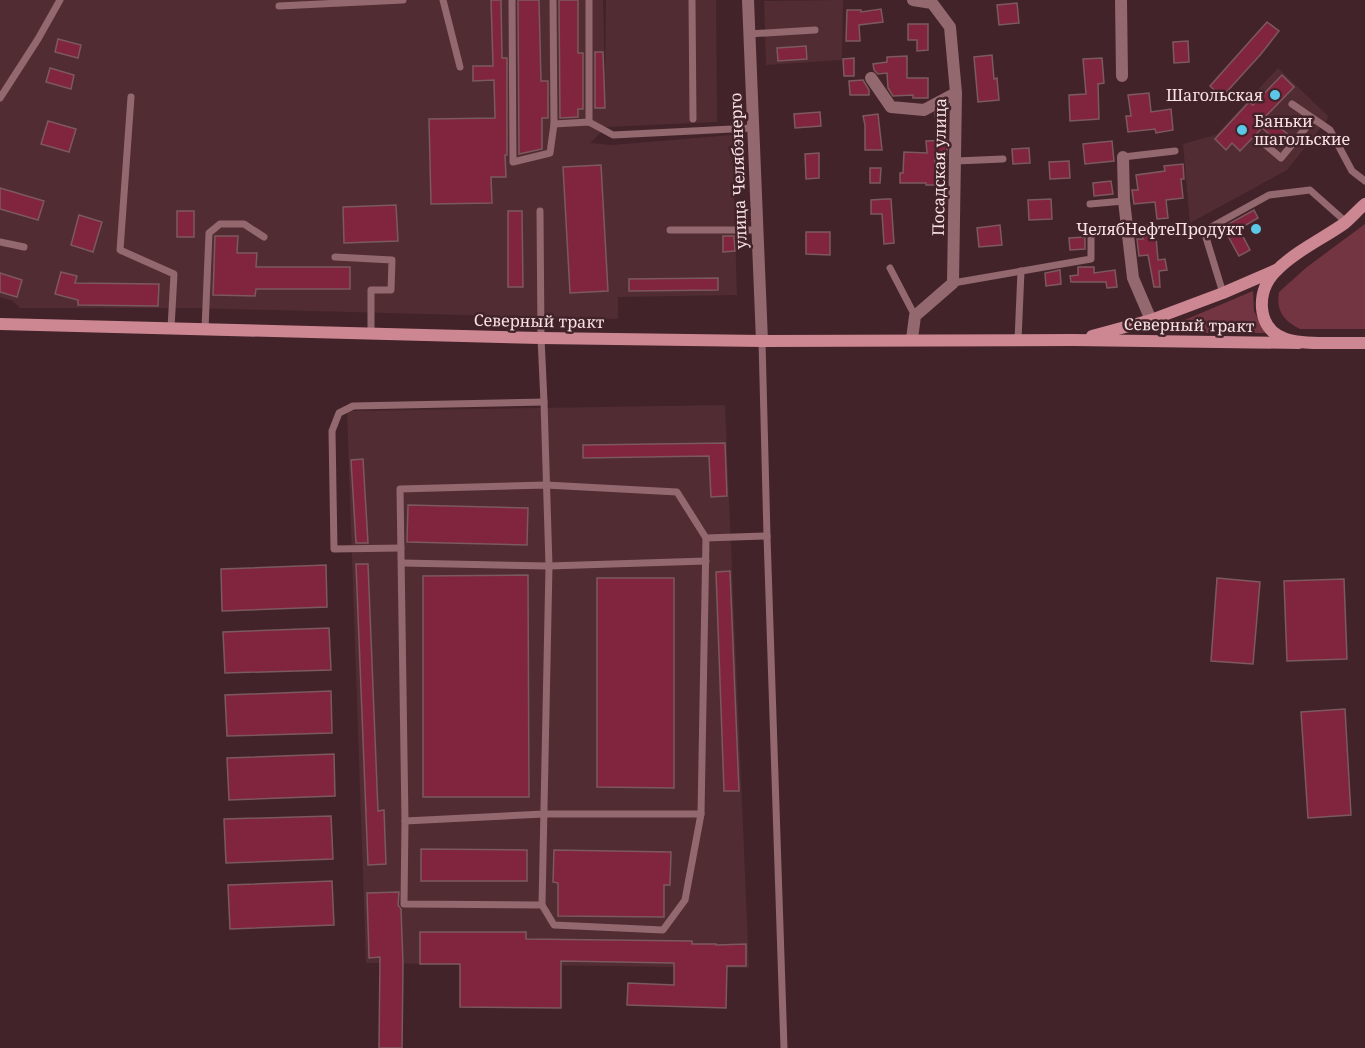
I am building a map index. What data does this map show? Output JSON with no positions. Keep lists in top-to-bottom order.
{
  "streets": {
    "main road": ["Северный тракт"],
    "street": ["Посадская улица", "улица Челябэнерго"]
  },
  "crossings": [
    ["улица Челябэнерго", "Северный тракт"]
  ],
  "places": ["Шагольская", "Баньки шагольские", "ЧелябНефтеПродукт"]
}
